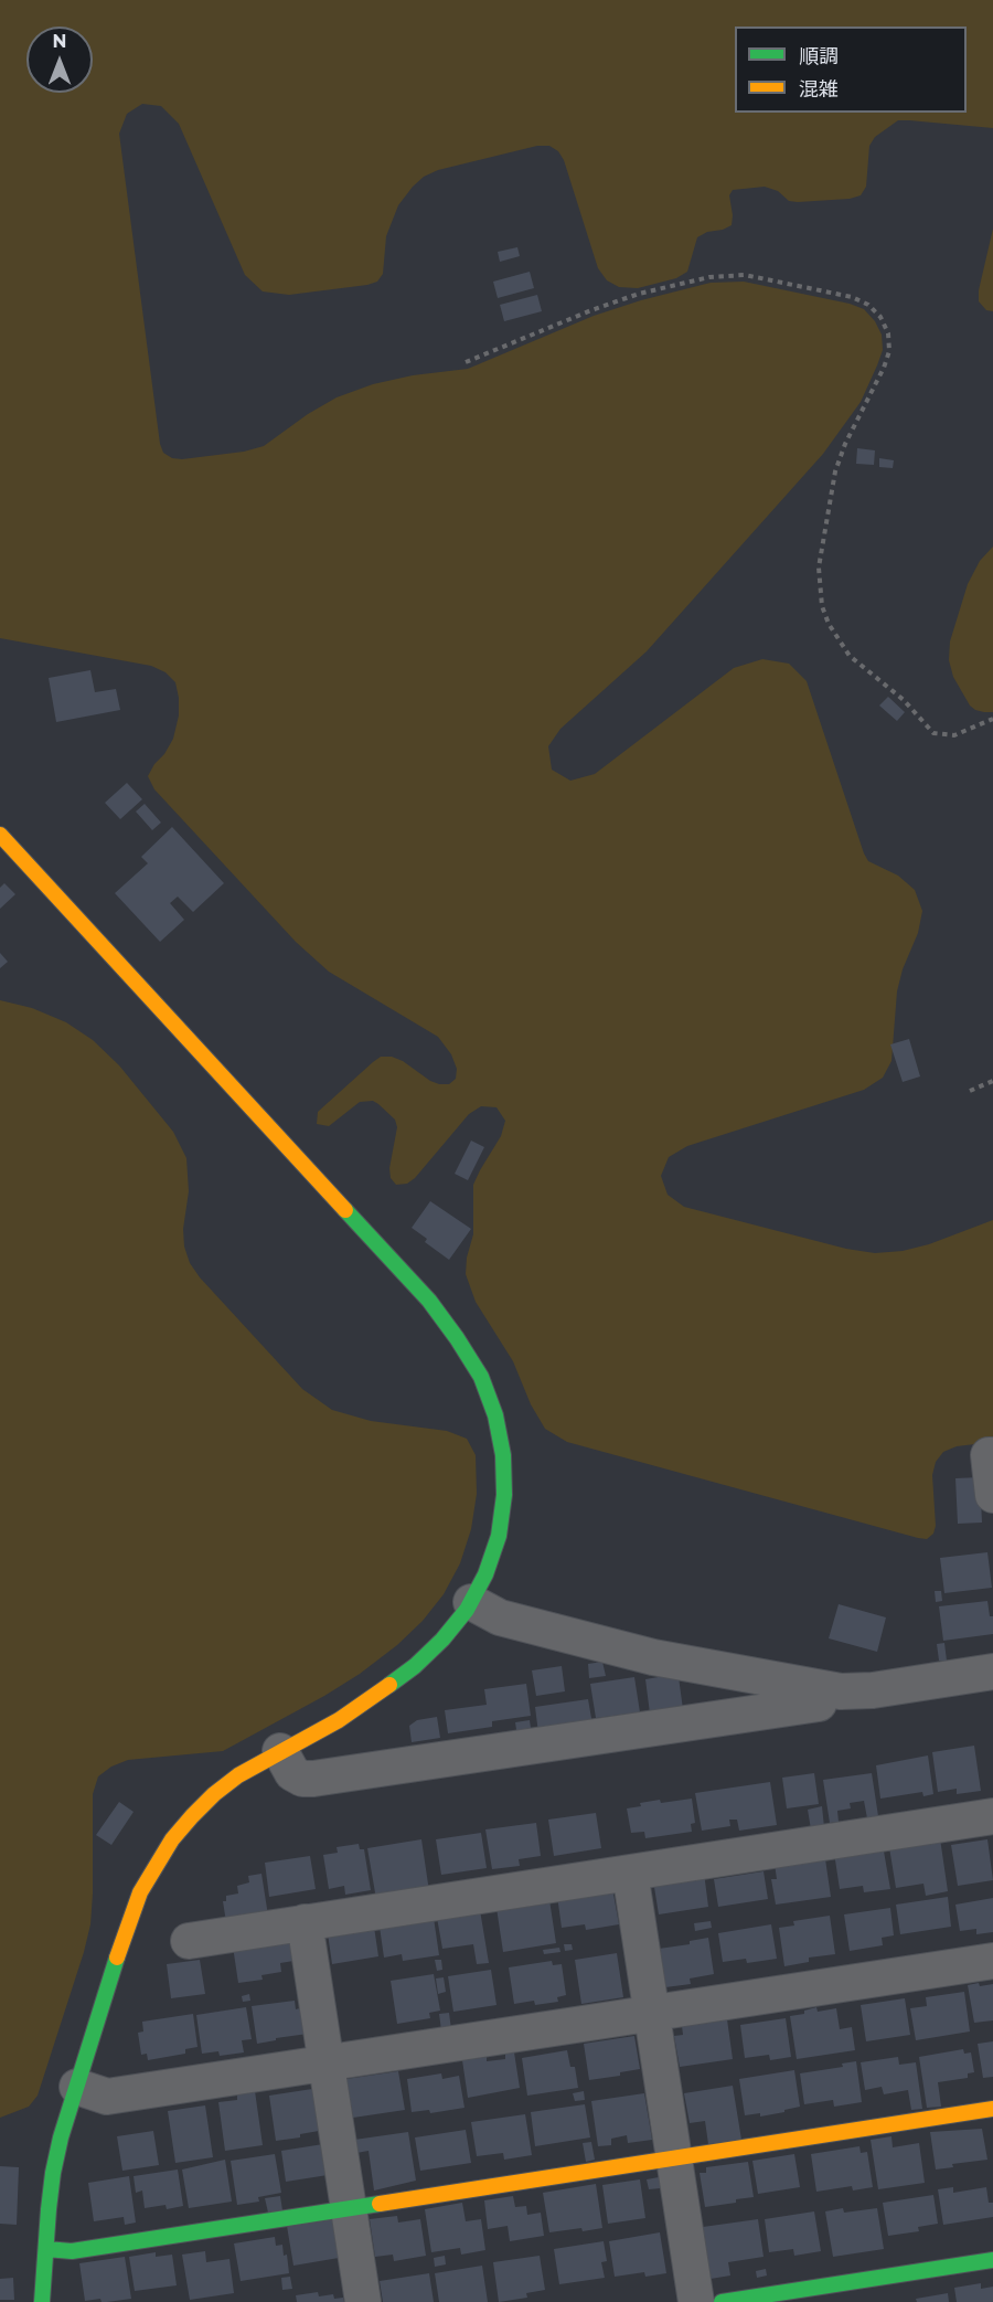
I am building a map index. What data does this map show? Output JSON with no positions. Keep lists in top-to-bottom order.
{
  "legend": ["順調", "混雑"],
  "north": "top"
}
